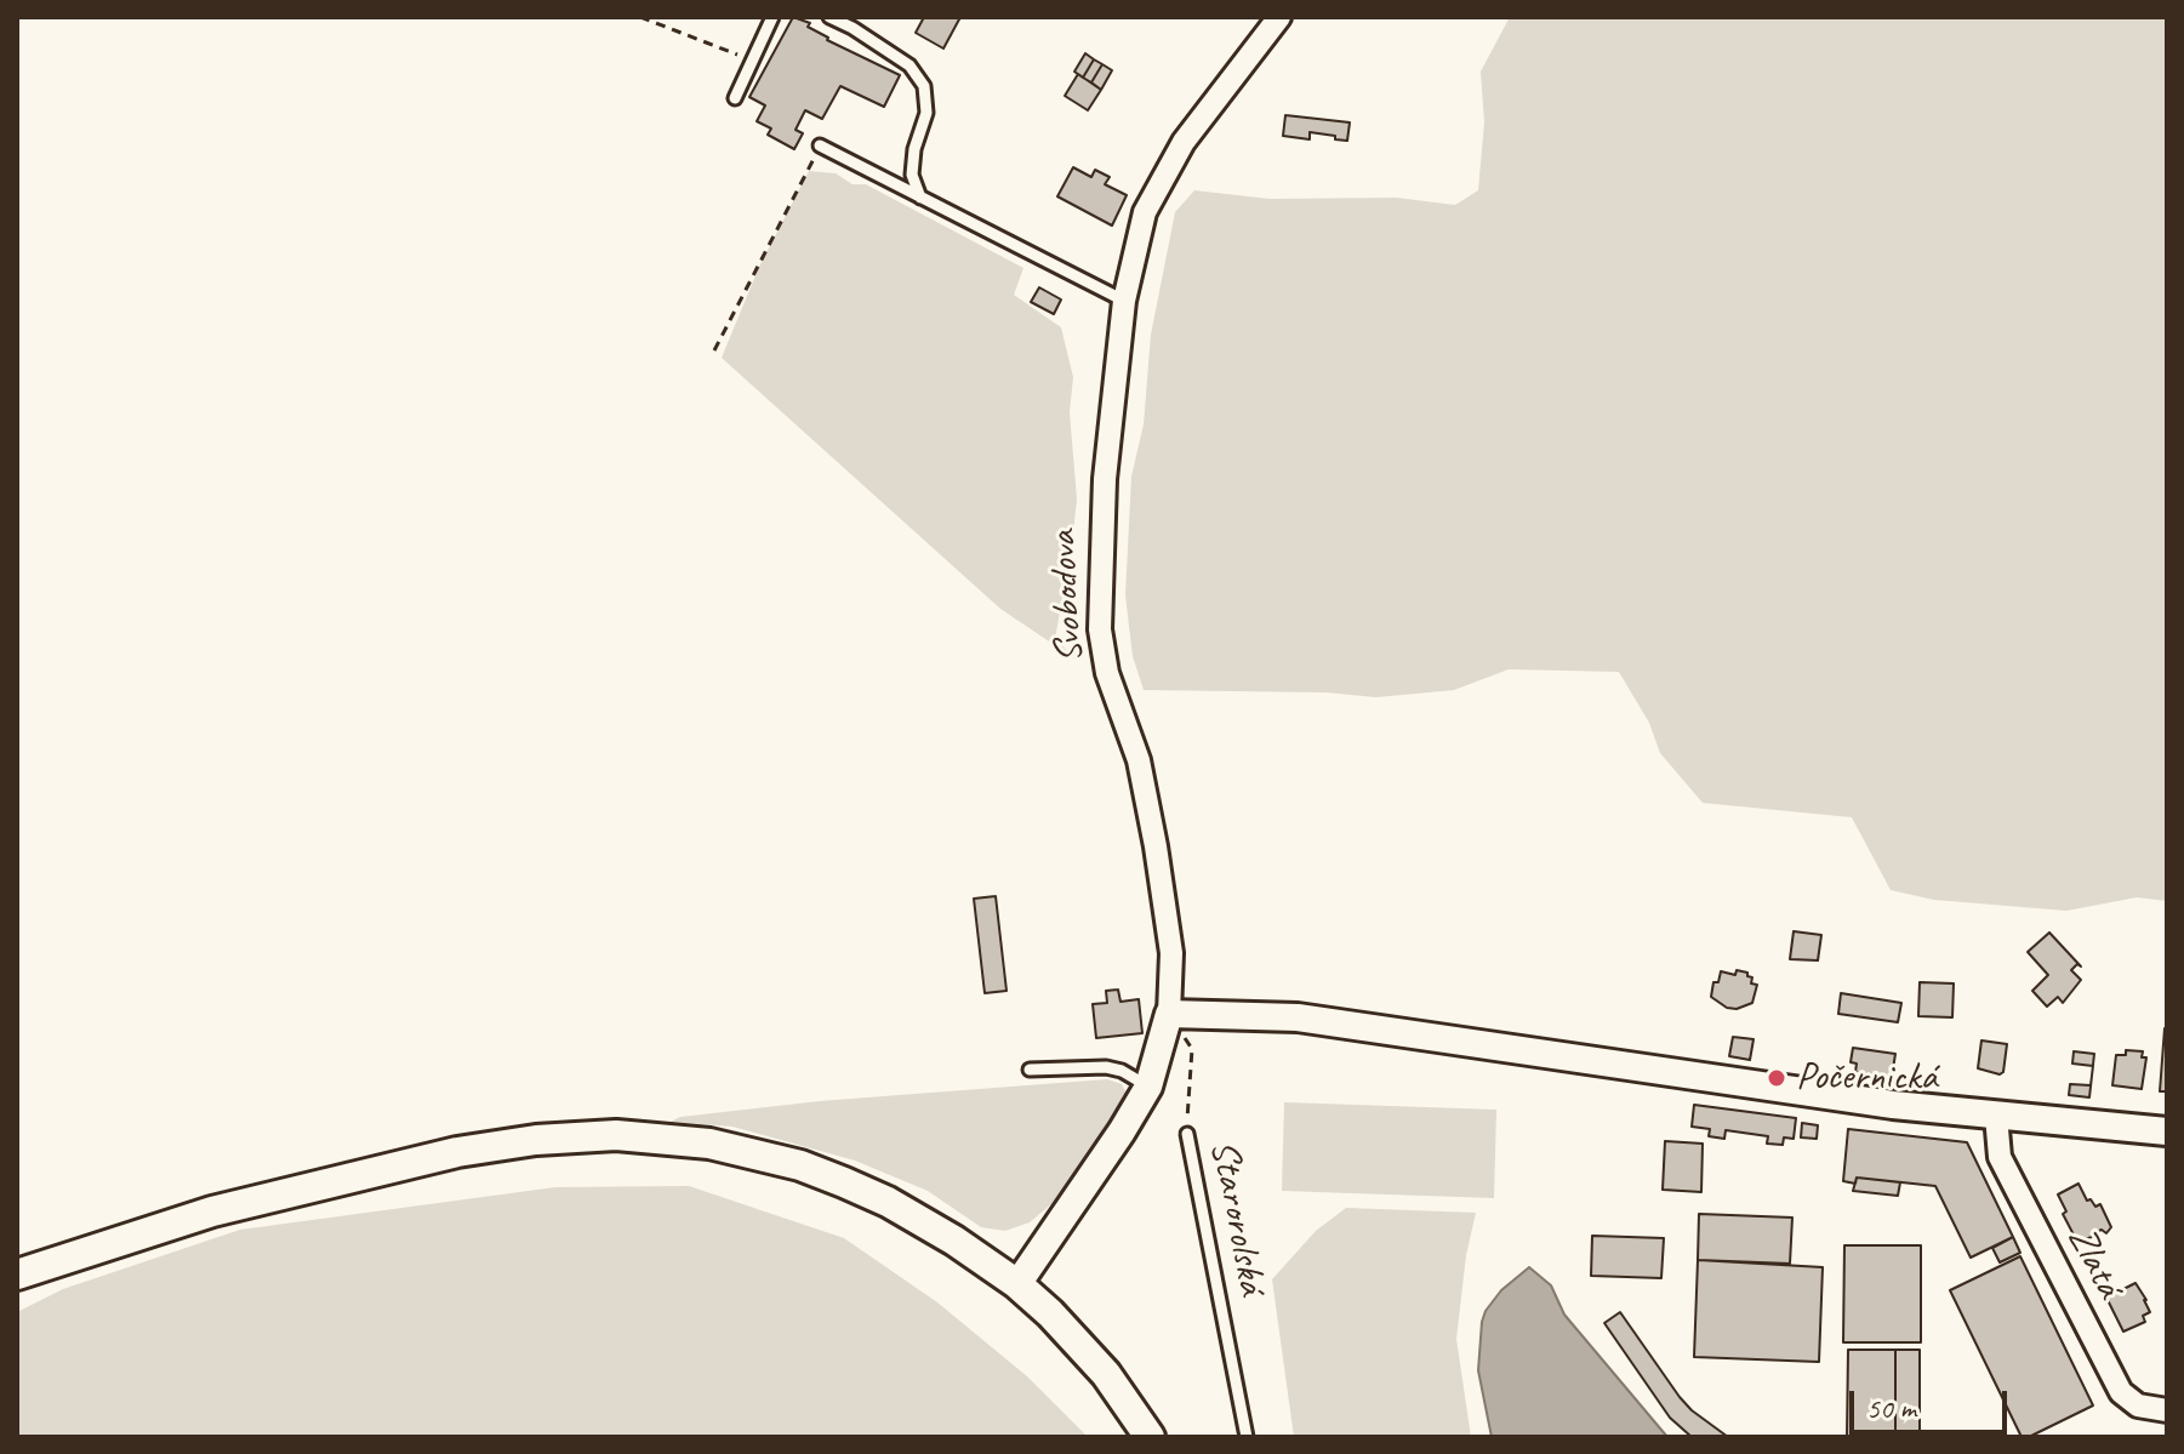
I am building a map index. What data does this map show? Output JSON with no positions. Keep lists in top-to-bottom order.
{
  "streets": {
    "street": ["Svobodova", "Zlatá"],
    "lane": ["Starorolská"]
  },
  "crossings": [
    ["Svobodova", "Starorolská"]
  ],
  "places": ["Počernická"],
  "scale_bar": "50 m"
}
